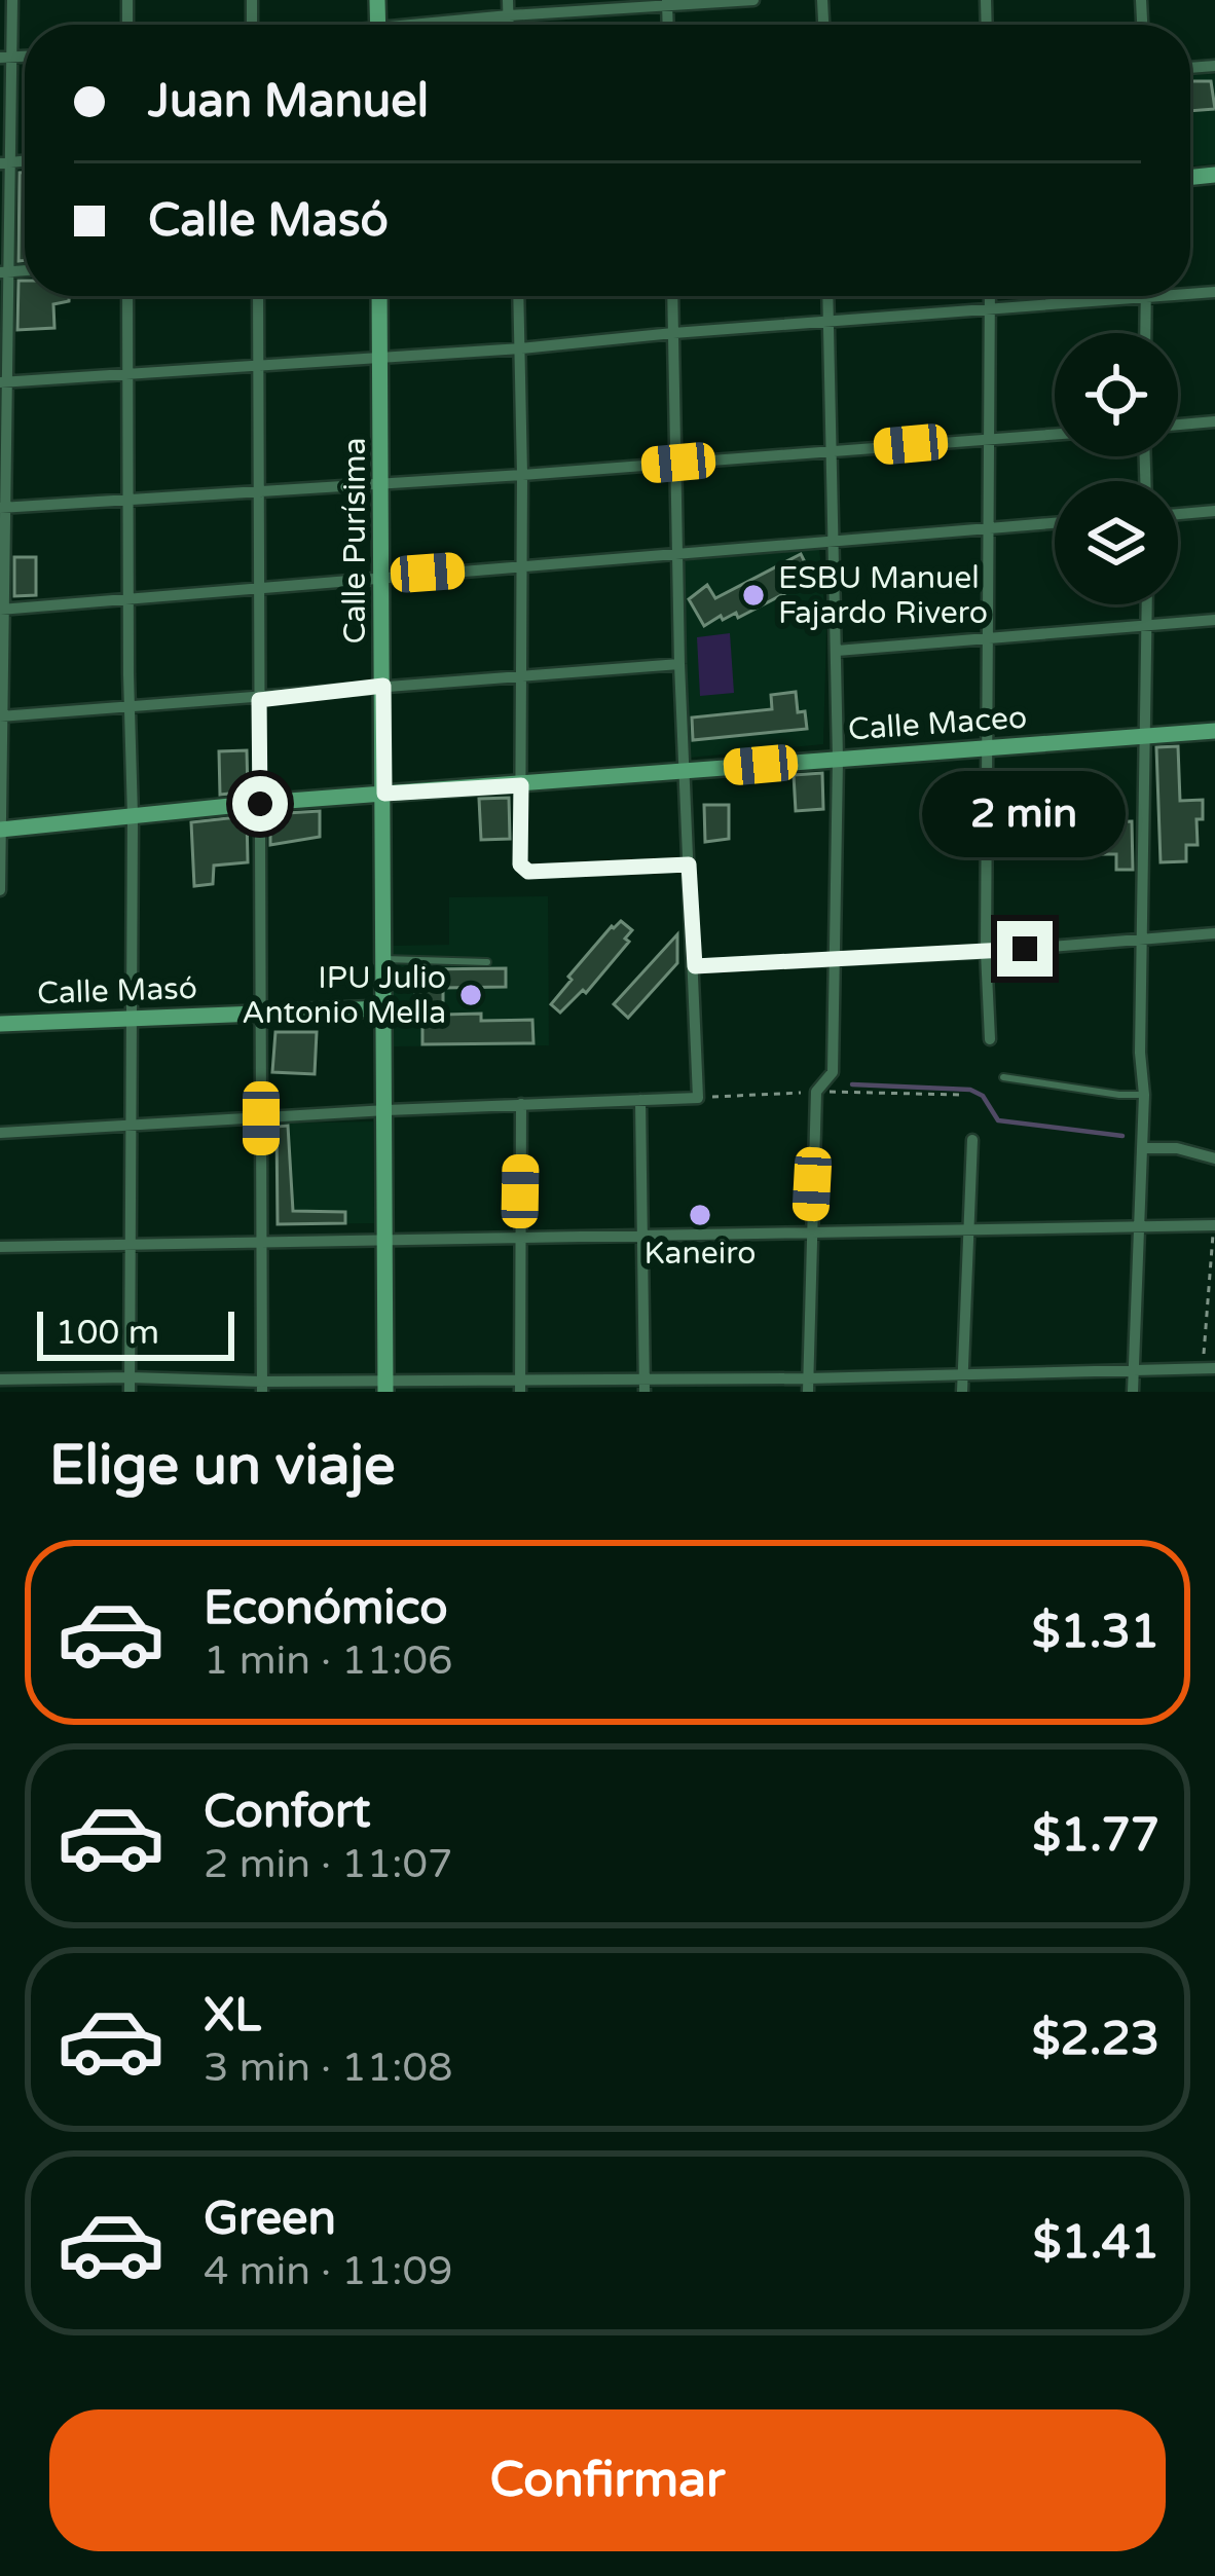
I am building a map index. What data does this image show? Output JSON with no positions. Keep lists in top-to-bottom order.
{
  "streets": {
    "street": ["Calle Purísima", "Calle Maceo", "Calle Masó"]
  },
  "crossings": [
    ["Calle Purísima", "Calle Maceo"],
    ["Calle Purísima", "Calle Masó"]
  ],
  "places": ["ESBU Manuel Fajardo Rivero", "IPU Julio Antonio Mella", "Kaneiro"],
  "scale_bar": "100 m",
  "page": {
    "banner": ["Juan Manuel", "Calle Masó"],
    "bubble": "2 min",
    "scale": "100 m",
    "heading": "Elige un viaje",
    "list": [
      {
        "name": "Económico",
        "note": "1 min · 11:06",
        "value": "$1.31"
      },
      {
        "name": "Confort",
        "note": "2 min · 11:07",
        "value": "$1.77"
      },
      {
        "name": "XL",
        "note": "3 min · 11:08",
        "value": "$2.23"
      },
      {
        "name": "Green",
        "note": "4 min · 11:09",
        "value": "$1.41"
      }
    ],
    "buttons": "Confirmar"
  }
}
